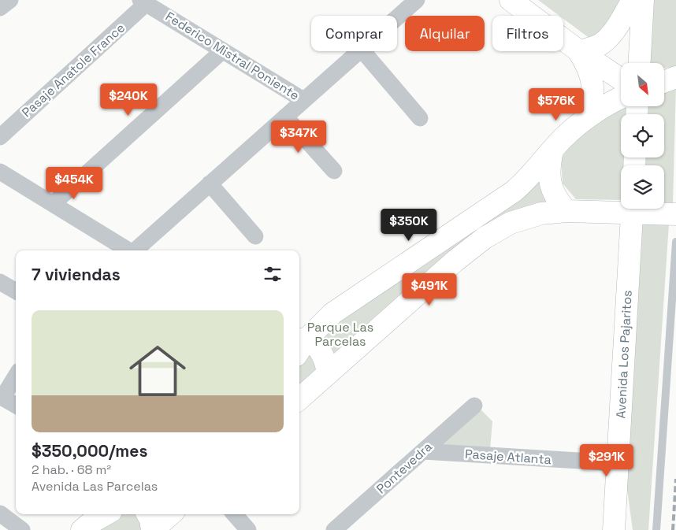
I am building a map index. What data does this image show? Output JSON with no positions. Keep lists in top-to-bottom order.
{
  "streets": {
    "street": [
      "Federico Mistral Poniente",
      "Pasaje Anatole France",
      "Avenida Los Pajaritos",
      "Pasaje Atlanta",
      "Pontevedra"
    ]
  },
  "crossings": [
    ["Federico Mistral Poniente", "Pasaje Anatole France"],
    ["Avenida Los Pajaritos", "Pasaje Atlanta"],
    ["Pasaje Atlanta", "Pontevedra"]
  ],
  "parks": ["Parque Las Parcelas"],
  "north": "bottom right",
  "page": {
    "chip": ["Comprar", "Alquilar", "Filtros"],
    "price": [
      "$240K",
      "$576K",
      "$347K",
      "$454K",
      "$350K",
      "$491K",
      "$291K"
    ],
    "heading": "7 viviendas",
    "list": [
      {
        "name": "$350,000/mes",
        "note": "2 hab. · 68 m² · Avenida Las Parcelas"
      }
    ]
  }
}
